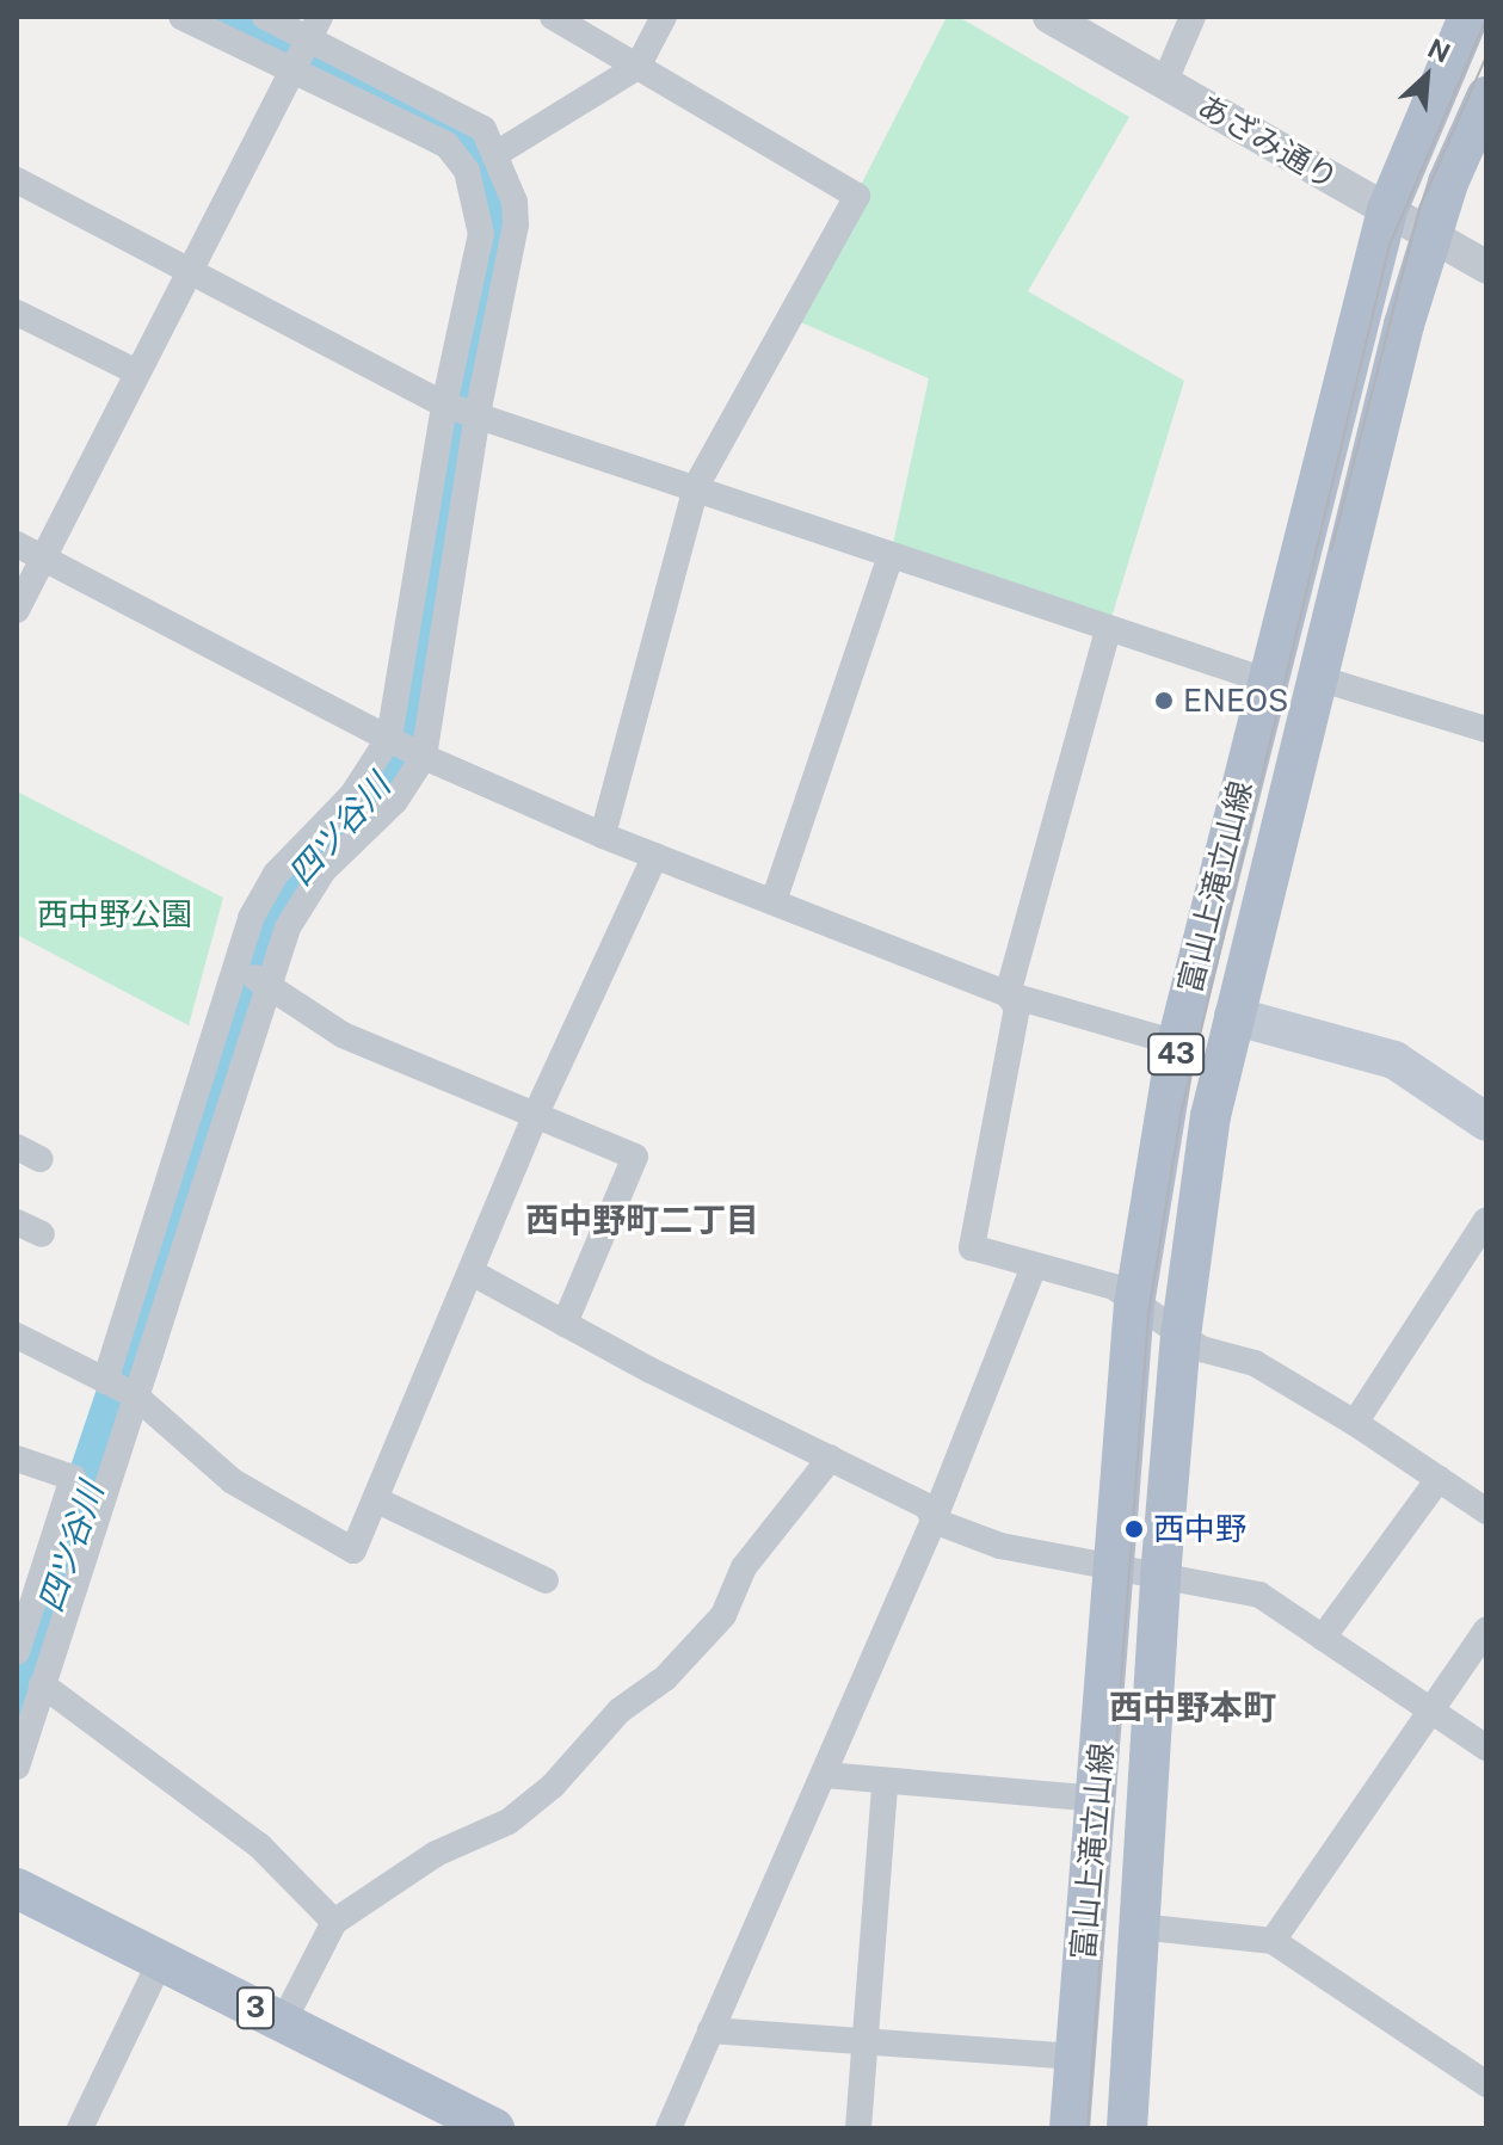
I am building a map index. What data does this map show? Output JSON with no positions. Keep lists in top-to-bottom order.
{
  "streets": {
    "main road": ["富山上滝立山線", "43", "3"],
    "street": ["あざみ通り"]
  },
  "crossings": [
    ["あざみ通り", "富山上滝立山線"]
  ],
  "districts": ["西中野町二丁目", "西中野本町"],
  "water": ["四ツ谷川"],
  "parks": ["西中野公園"],
  "places": ["ENEOS", "西中野"],
  "north": "top right"
}
